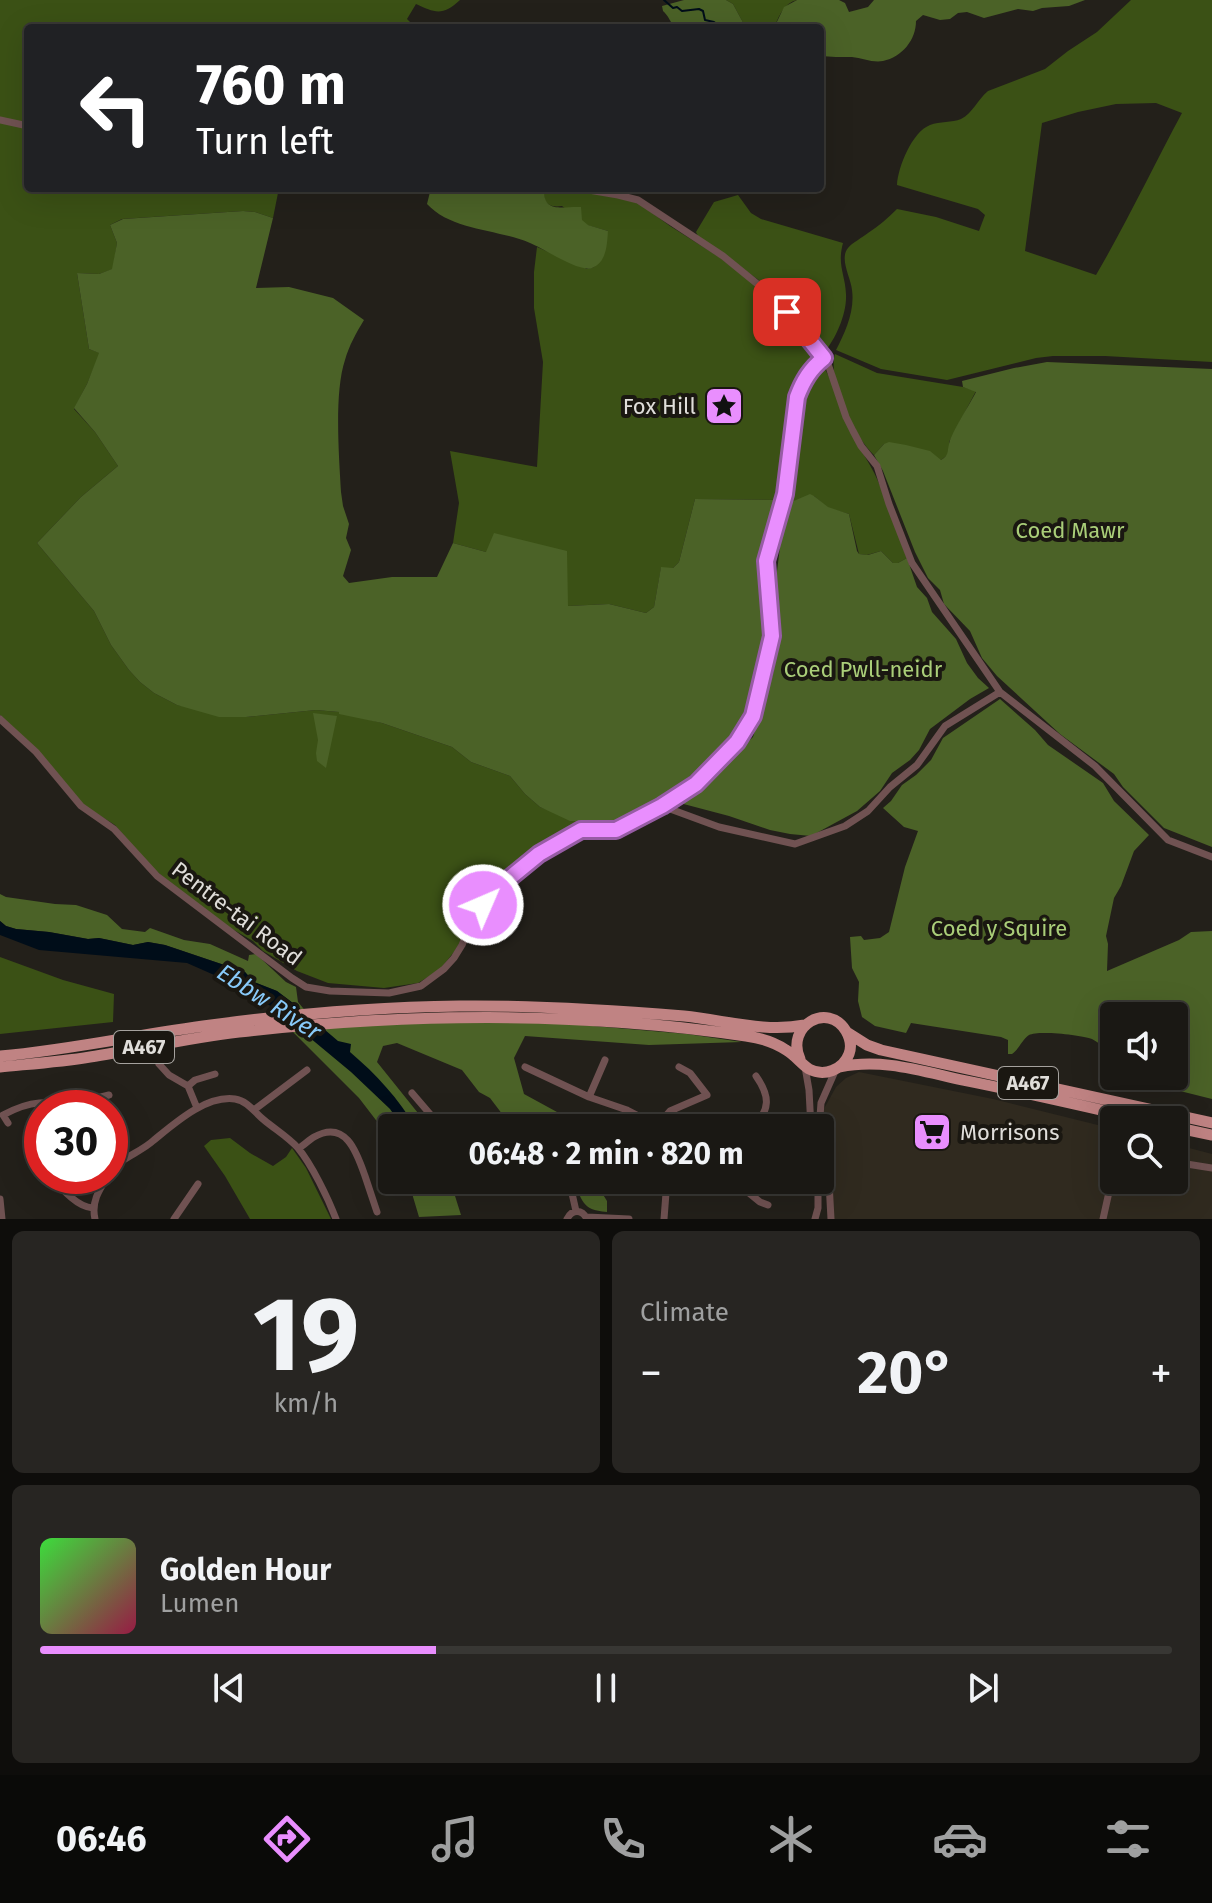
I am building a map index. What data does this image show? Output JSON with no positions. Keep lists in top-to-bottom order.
{
  "streets": {
    "main road": ["A467"],
    "street": ["Pentre-tai Road"]
  },
  "water": ["Ebbw River"],
  "parks": ["Coed Mawr", "Coed Pwll-neidr", "Coed y Squire"],
  "places": {
    "place": ["Fox Hill"],
    "supermarket": ["Morrisons"]
  },
  "page": {
    "turn": ["760 m", "Turn left"],
    "limit": "30",
    "trip": "06:48 · 2 min · 820 m",
    "tile": [
      ["19", "km/h"],
      "Climate"
    ],
    "heat": ["−", "20°", "+"],
    "song": ["Golden Hour", "Lumen"],
    "tabs": "06:46"
  }
}
